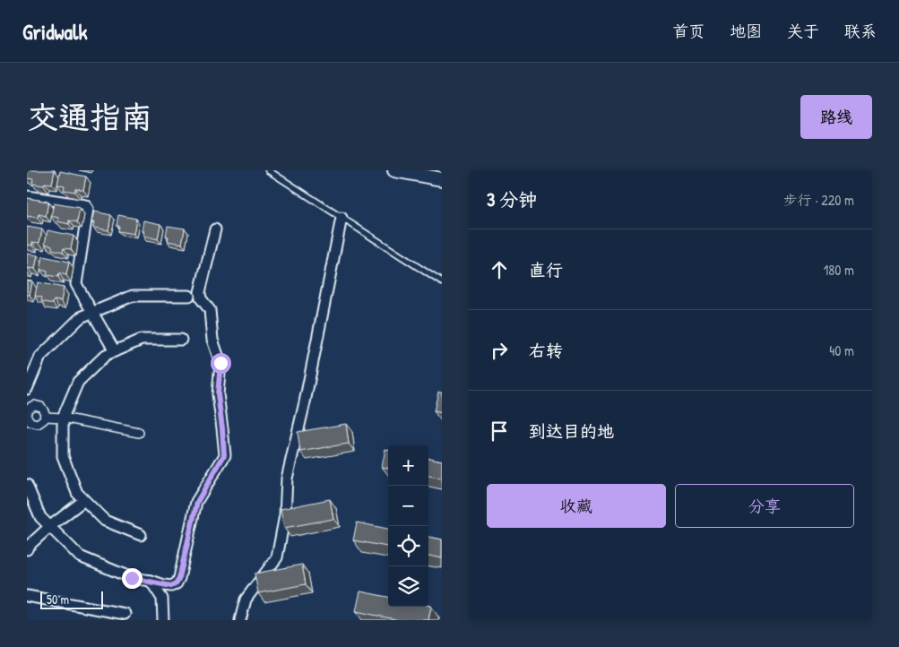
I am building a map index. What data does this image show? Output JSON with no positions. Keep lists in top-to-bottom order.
{
  "scale_bar": "50 m",
  "page": {
    "header": "Gridwalk",
    "nav": [
      "首页",
      "地图",
      "关于",
      "联系"
    ],
    "buttons": [
      "路线",
      ["收藏", "分享"]
    ],
    "title": "交通指南",
    "heading": ["3 分钟", "步行 · 220 m"],
    "list": [
      ["直行", "180 m"],
      ["右转", "40 m"],
      "到达目的地"
    ],
    "map_buttons": ["+", "−"],
    "scale": "50 m"
  }
}
